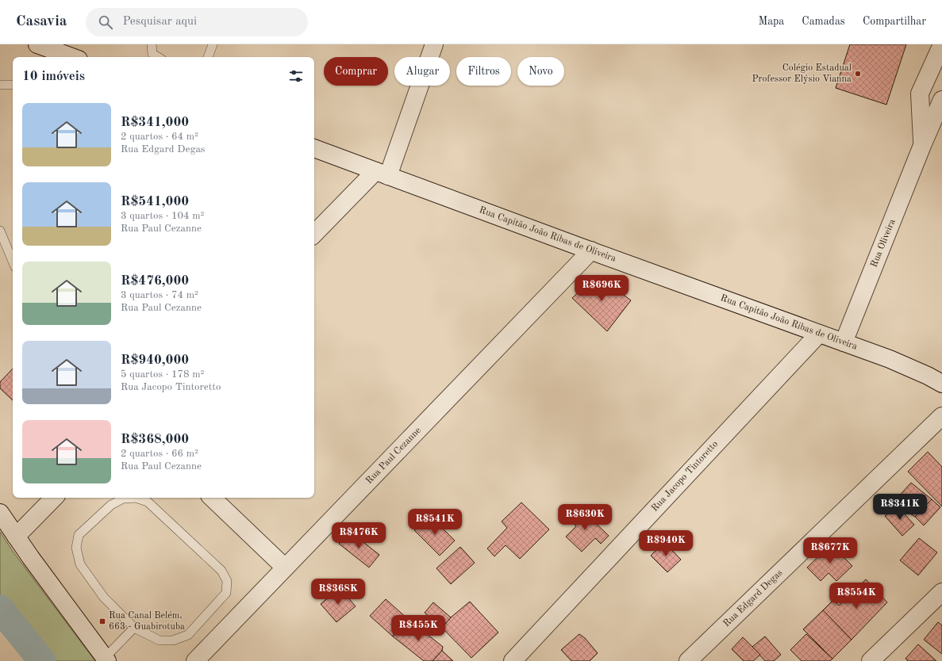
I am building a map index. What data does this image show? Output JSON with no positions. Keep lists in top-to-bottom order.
{
  "streets": {
    "street": [
      "Rua Capitão João Ribas de Oliveira",
      "Rua Oliveira",
      "Rua Paul Cezanne",
      "Rua Jacopo Tintoretto",
      "Rua Edgard Degas"
    ]
  },
  "crossings": [
    ["Rua Capitão João Ribas de Oliveira", "Rua Oliveira"],
    ["Rua Capitão João Ribas de Oliveira", "Rua Paul Cezanne"],
    ["Rua Capitão João Ribas de Oliveira", "Rua Jacopo Tintoretto"]
  ],
  "places": {
    "other": ["Colégio Estadual Professor Elýsio Vianna"],
    "transit": ["Rua Canal Belém, 663 - Guabirotuba"]
  },
  "page": {
    "header": "Casavia",
    "search": "Pesquisar aqui",
    "nav": ["Mapa", "Camadas", "Compartilhar"],
    "chip": [
      "Comprar",
      "Alugar",
      "Filtros",
      "Novo"
    ],
    "heading": "10 imóveis",
    "list": [
      {
        "name": "R$341,000",
        "note": "2 quartos · 64 m² · Rua Edgard Degas"
      },
      {
        "name": "R$541,000",
        "note": "3 quartos · 104 m² · Rua Paul Cezanne"
      },
      {
        "name": "R$476,000",
        "note": "3 quartos · 74 m² · Rua Paul Cezanne"
      },
      {
        "name": "R$940,000",
        "note": "5 quartos · 178 m² · Rua Jacopo Tintoretto"
      },
      {
        "name": "R$368,000",
        "note": "2 quartos · 66 m² · Rua Paul Cezanne"
      }
    ],
    "price": [
      "R$696K",
      "R$341K",
      "R$630K",
      "R$541K",
      "R$476K",
      "R$940K",
      "R$677K",
      "R$368K",
      "R$554K",
      "R$455K"
    ]
  }
}
